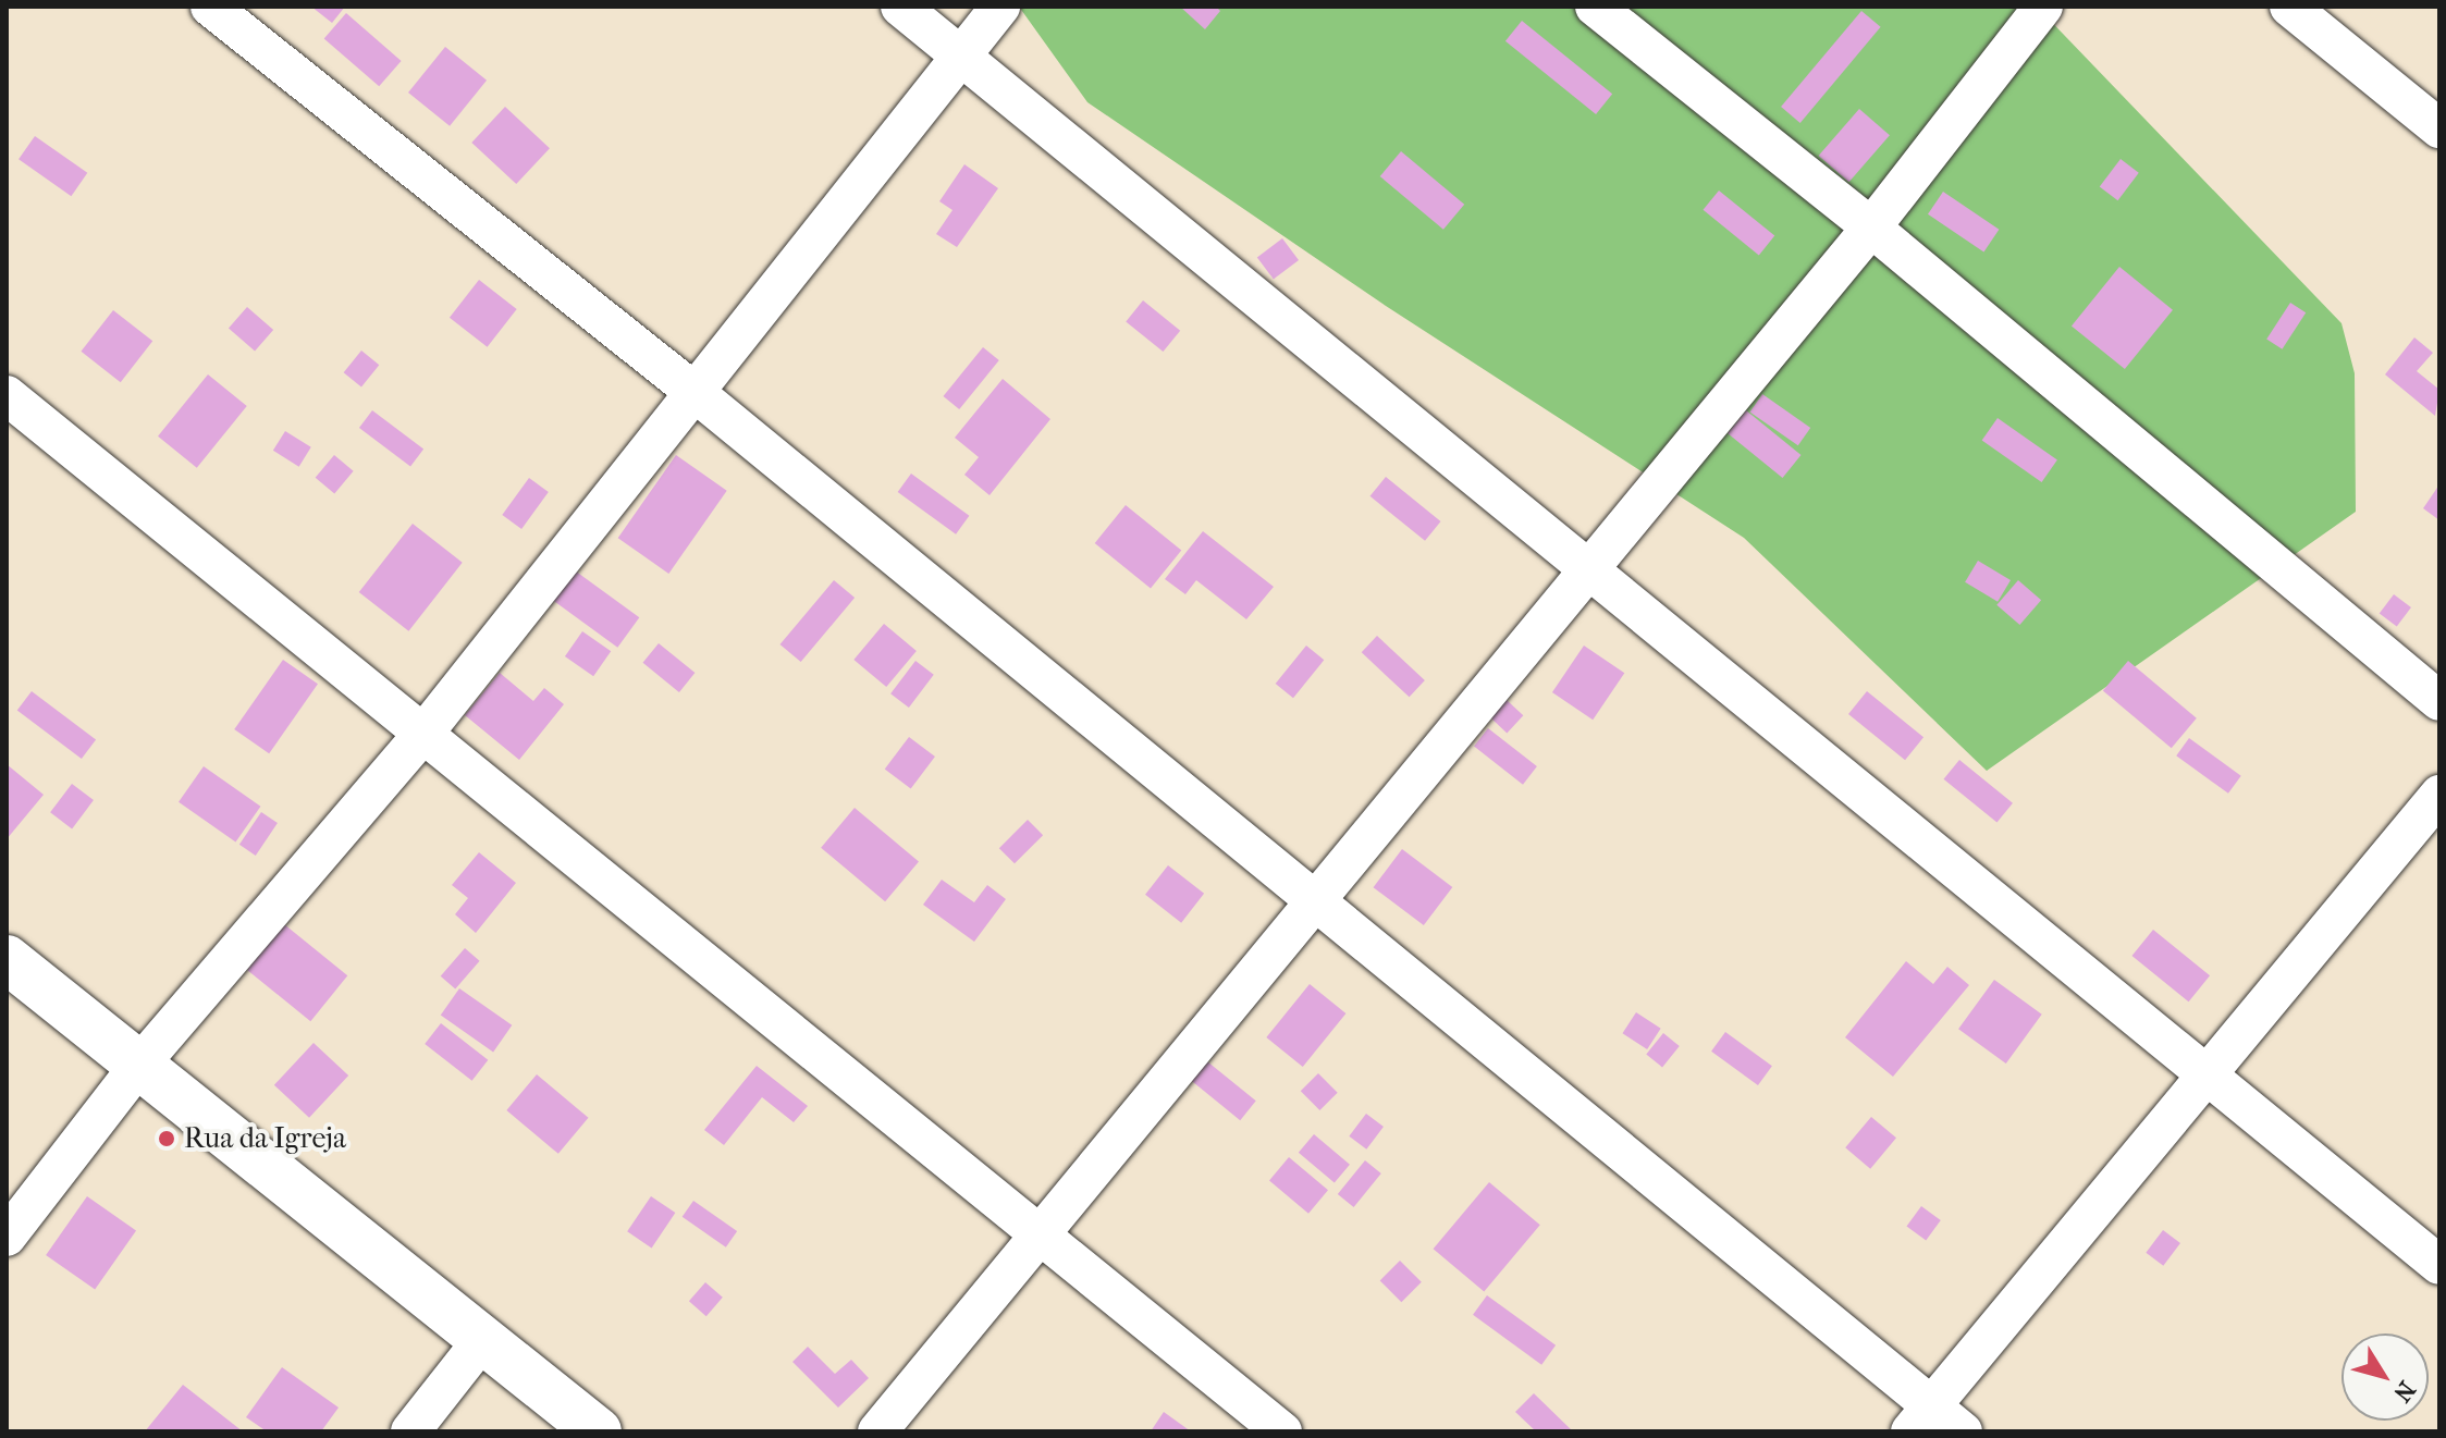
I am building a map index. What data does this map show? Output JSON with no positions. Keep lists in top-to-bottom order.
{
  "places": ["Rua da Igreja"],
  "north": "bottom right"
}
